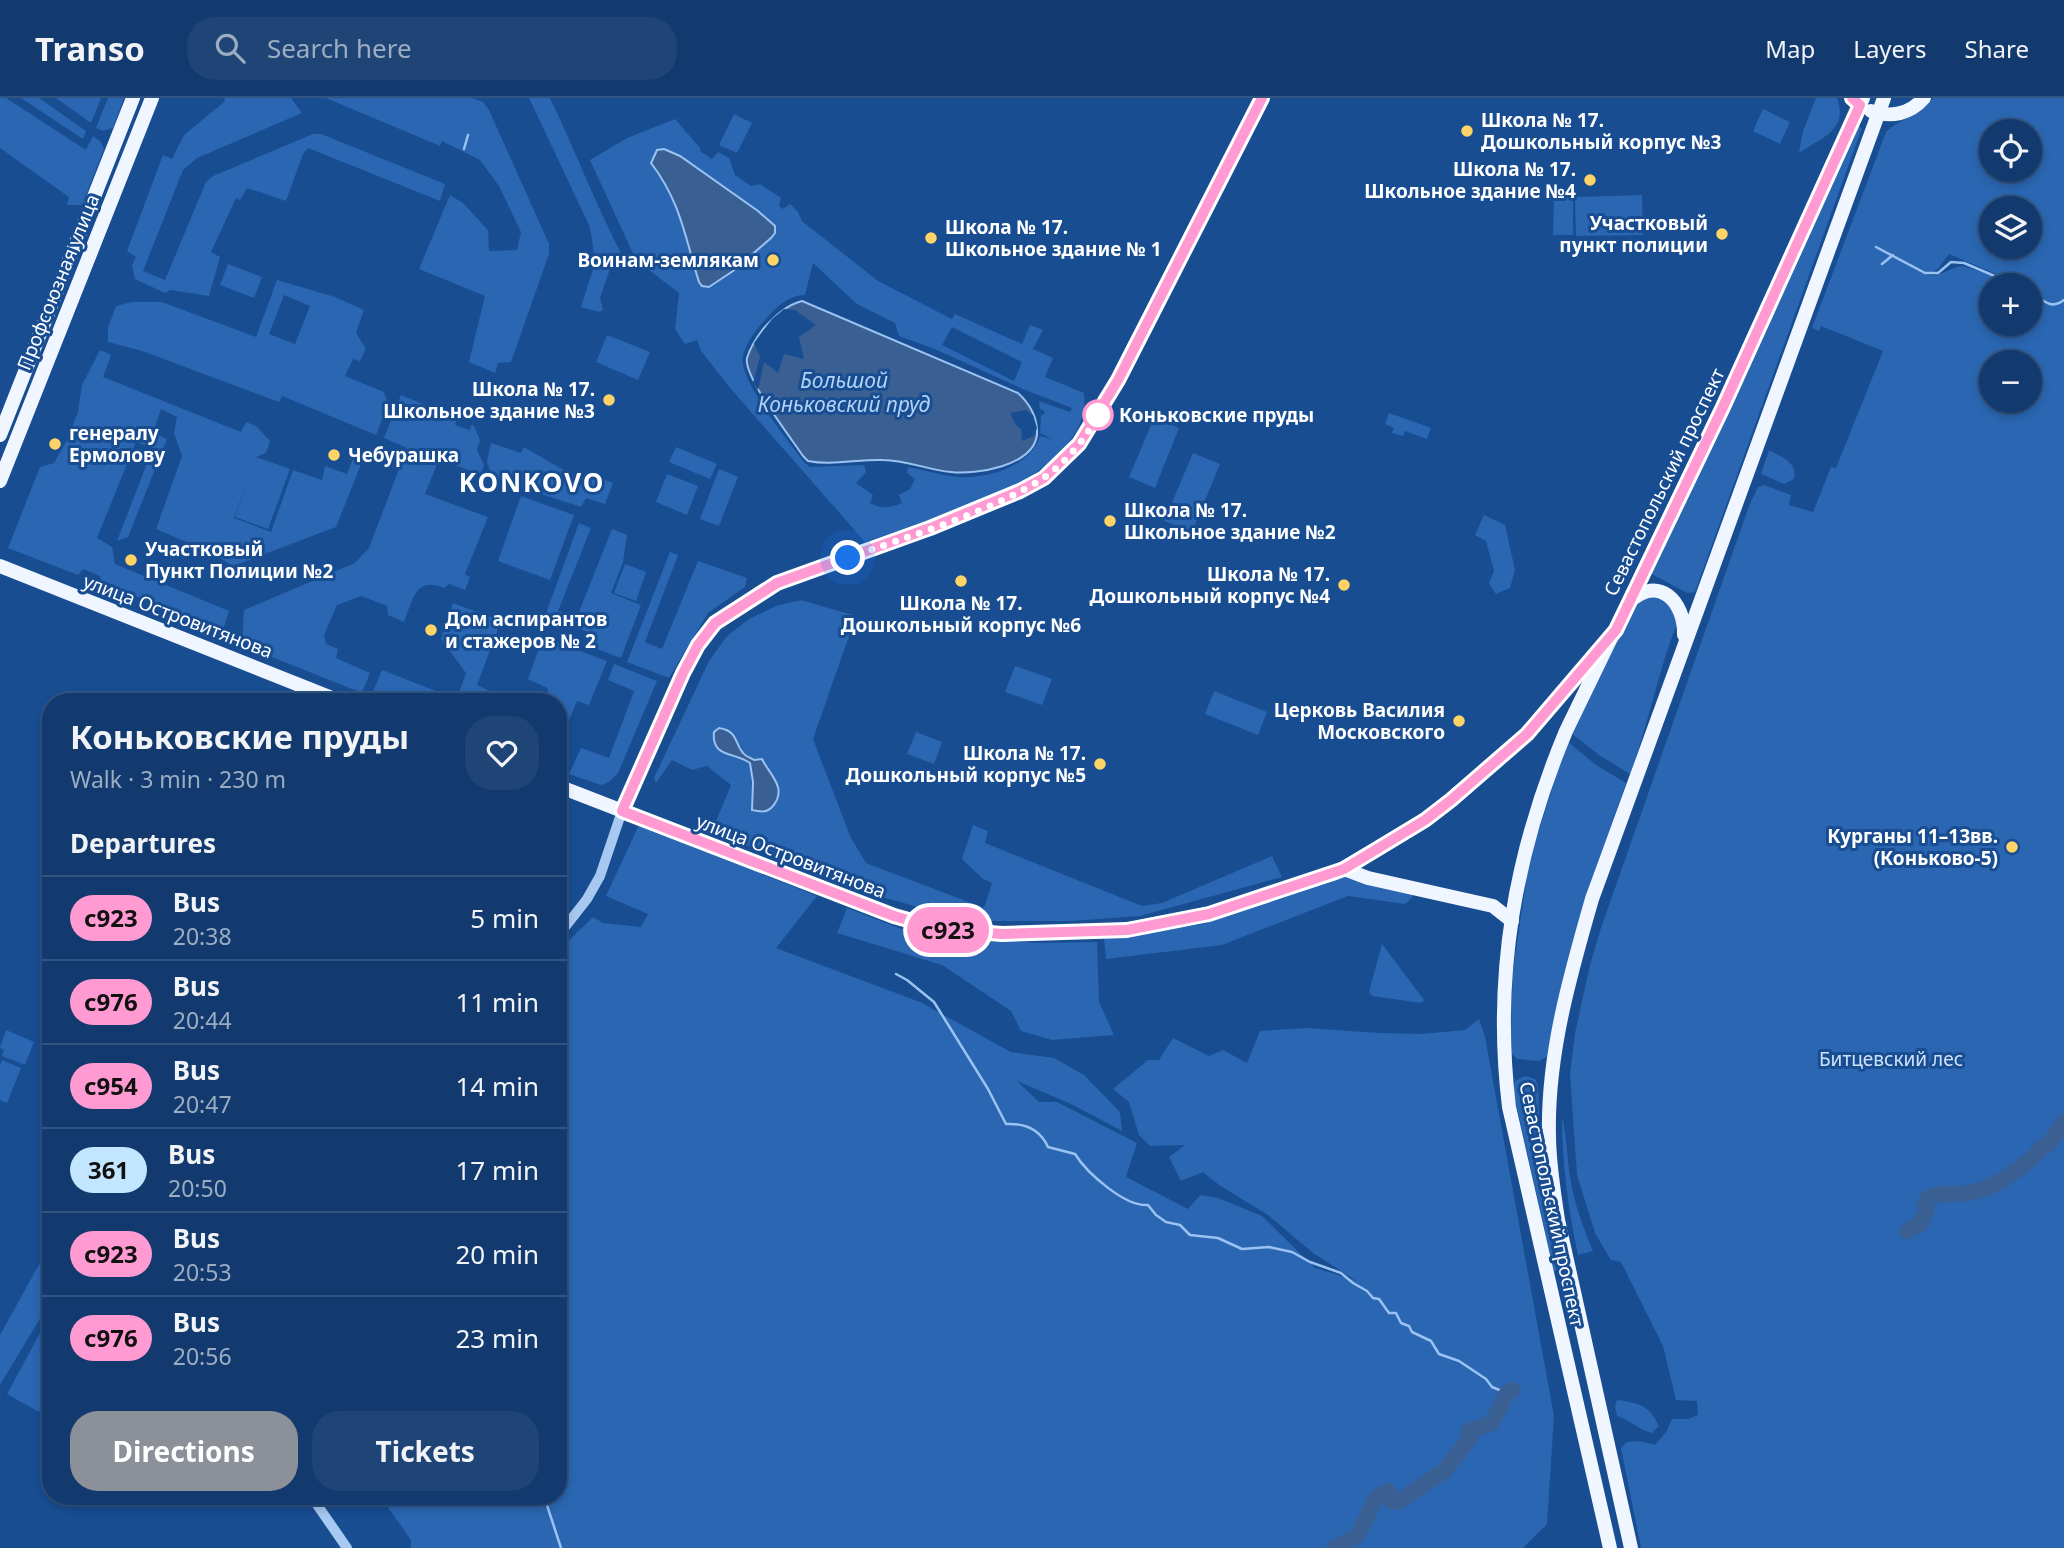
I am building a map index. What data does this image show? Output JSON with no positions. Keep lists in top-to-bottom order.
{
  "streets": {
    "main road": ["Профсоюзная улица", "Севастопольский проспект", "улица Островитянова"]
  },
  "crossings": [
    ["Севастопольский проспект", "улица Островитянова"]
  ],
  "districts": ["KONKOVO"],
  "water": ["Большой Коньковский пруд"],
  "parks": ["Битцевский лес"],
  "places": [
    "Школа № 17. Дошкольный корпус №3",
    "Школа № 17. Школьное здание №4",
    "Участковый пункт полиции",
    "Школа № 17. Школьное здание № 1",
    "Воинам-землякам",
    "Школа № 17. Школьное здание №3",
    "Коньковские пруды",
    "генералу Ермолову",
    "Чебурашка",
    "Школа № 17. Школьное здание №2",
    "Участковый Пункт Полиции №2",
    "Школа № 17. Дошкольный корпус №6",
    "Школа № 17. Дошкольный корпус №4",
    "Дом аспирантов и стажеров № 2",
    "Церковь Василия Московского",
    "Школа № 17. Дошкольный корпус №5",
    "Курганы 11–13вв. (Коньково-5)"
  ],
  "lines": ["bus line с923"],
  "page": {
    "header": "Transo",
    "search": "Search here",
    "nav": ["Map", "Layers", "Share"],
    "on_map": "с923",
    "map_buttons": ["+", "−"],
    "heading": [
      ["Коньковские пруды", "Walk · 3 min · 230 m"],
      "Departures"
    ],
    "list": [
      {
        "mark": "с923",
        "name": "Bus",
        "note": "20:38",
        "value": "5 min"
      },
      {
        "mark": "с976",
        "name": "Bus",
        "note": "20:44",
        "value": "11 min"
      },
      {
        "mark": "с954",
        "name": "Bus",
        "note": "20:47",
        "value": "14 min"
      },
      {
        "mark": "361",
        "name": "Bus",
        "note": "20:50",
        "value": "17 min"
      },
      {
        "mark": "с923",
        "name": "Bus",
        "note": "20:53",
        "value": "20 min"
      },
      {
        "mark": "с976",
        "name": "Bus",
        "note": "20:56",
        "value": "23 min"
      }
    ],
    "buttons": ["Directions", "Tickets"]
  }
}
